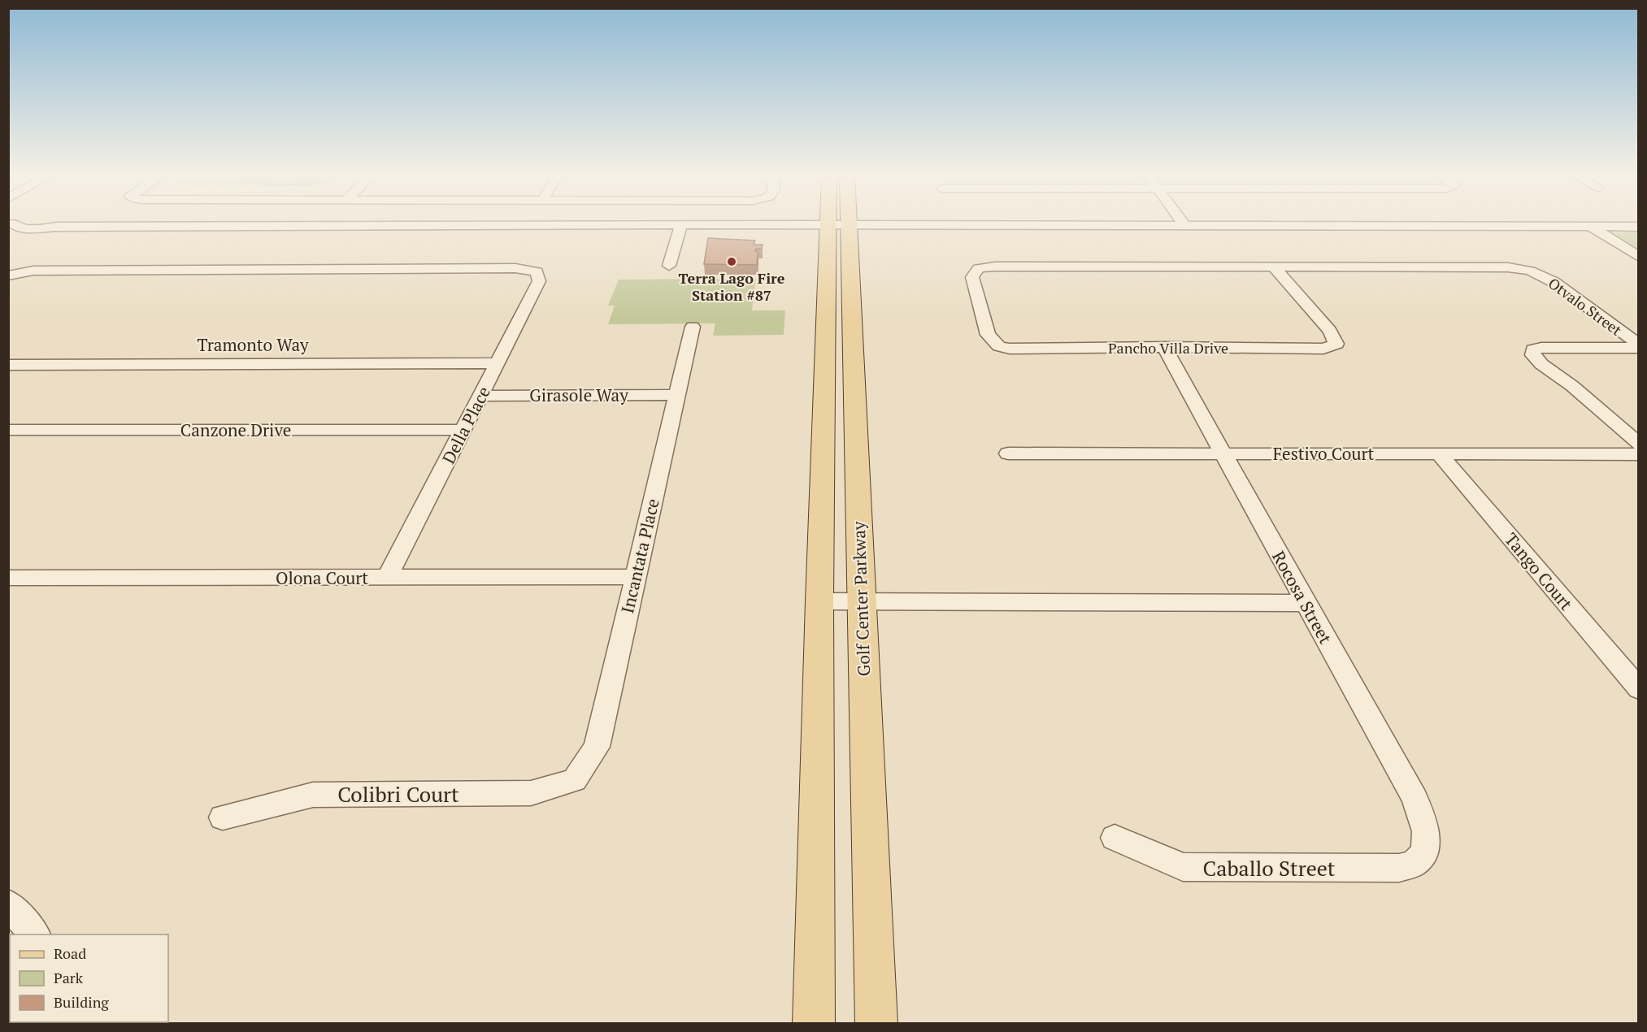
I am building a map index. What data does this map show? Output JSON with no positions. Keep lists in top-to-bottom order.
{
  "streets": {
    "main road": ["Golf Center Parkway"],
    "street": [
      "Otvalo Street",
      "Tramonto Way",
      "Pancho Villa Drive",
      "Girasole Way",
      "Della Place",
      "Canzone Drive",
      "Festivo Court",
      "Incantata Place",
      "Tango Court",
      "Olona Court",
      "Rocosa Street",
      "Colibri Court",
      "Caballo Street"
    ]
  },
  "crossings": [
    ["Otvalo Street", "Pancho Villa Drive"],
    ["Tramonto Way", "Della Place"],
    ["Pancho Villa Drive", "Rocosa Street"],
    ["Girasole Way", "Della Place"],
    ["Girasole Way", "Incantata Place"],
    ["Della Place", "Canzone Drive"],
    ["Della Place", "Olona Court"],
    ["Festivo Court", "Tango Court"],
    ["Festivo Court", "Rocosa Street"],
    ["Incantata Place", "Olona Court"],
    ["Incantata Place", "Colibri Court"],
    ["Rocosa Street", "Caballo Street"]
  ],
  "places": ["Terra Lago Fire Station #87"],
  "legend": ["Road", "Park", "Building"]
}
